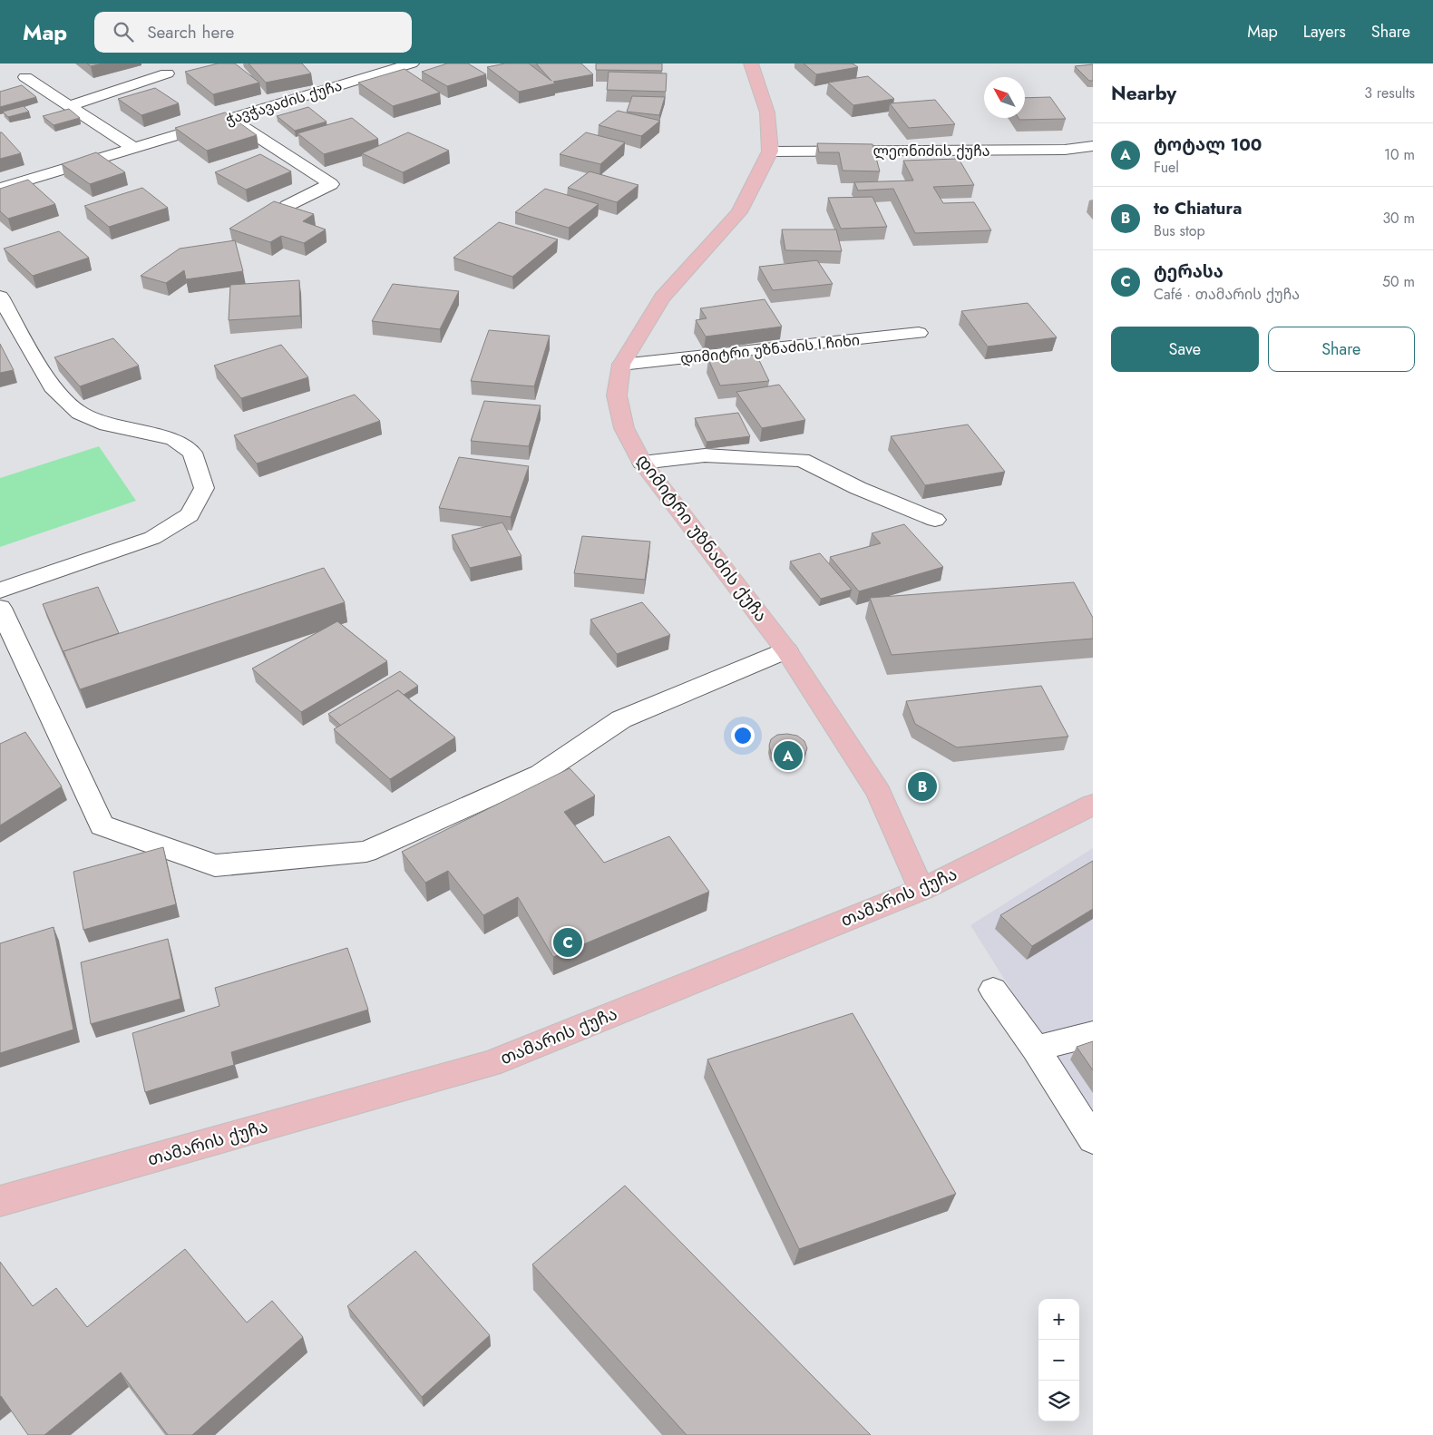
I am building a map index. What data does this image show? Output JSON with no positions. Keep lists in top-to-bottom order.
{
  "streets": {
    "main road": ["დიმიტრი უზნაძის ქუჩა", "თამარის ქუჩა"],
    "street": ["ჭავჭავაძის ქუჩა", "ლეონიძის ქუჩა", "დიმიტრი უზნაძის I ჩიხი"]
  },
  "crossings": [
    ["ლეონიძის ქუჩა", "დიმიტრი უზნაძის ქუჩა"],
    ["დიმიტრი უზნაძის I ჩიხი", "დიმიტრი უზნაძის ქუჩა"],
    ["დიმიტრი უზნაძის ქუჩა", "თამარის ქუჩა"]
  ],
  "north": "top left",
  "page": {
    "header": "Map",
    "search": "Search here",
    "nav": ["Map", "Layers", "Share"],
    "heading": ["Nearby", "3 results"],
    "list": [
      {
        "mark": "A",
        "name": "ტოტალ 100",
        "note": "Fuel",
        "value": "10 m"
      },
      {
        "mark": "B",
        "name": "to Chiatura",
        "note": "Bus stop",
        "value": "30 m"
      },
      {
        "mark": "C",
        "name": "ტერასა",
        "note": "Café · თამარის ქუჩა",
        "value": "50 m"
      }
    ],
    "buttons": ["Save", "Share"],
    "pins": ["A", "B", "C"],
    "map_buttons": ["+", "−"]
  }
}
